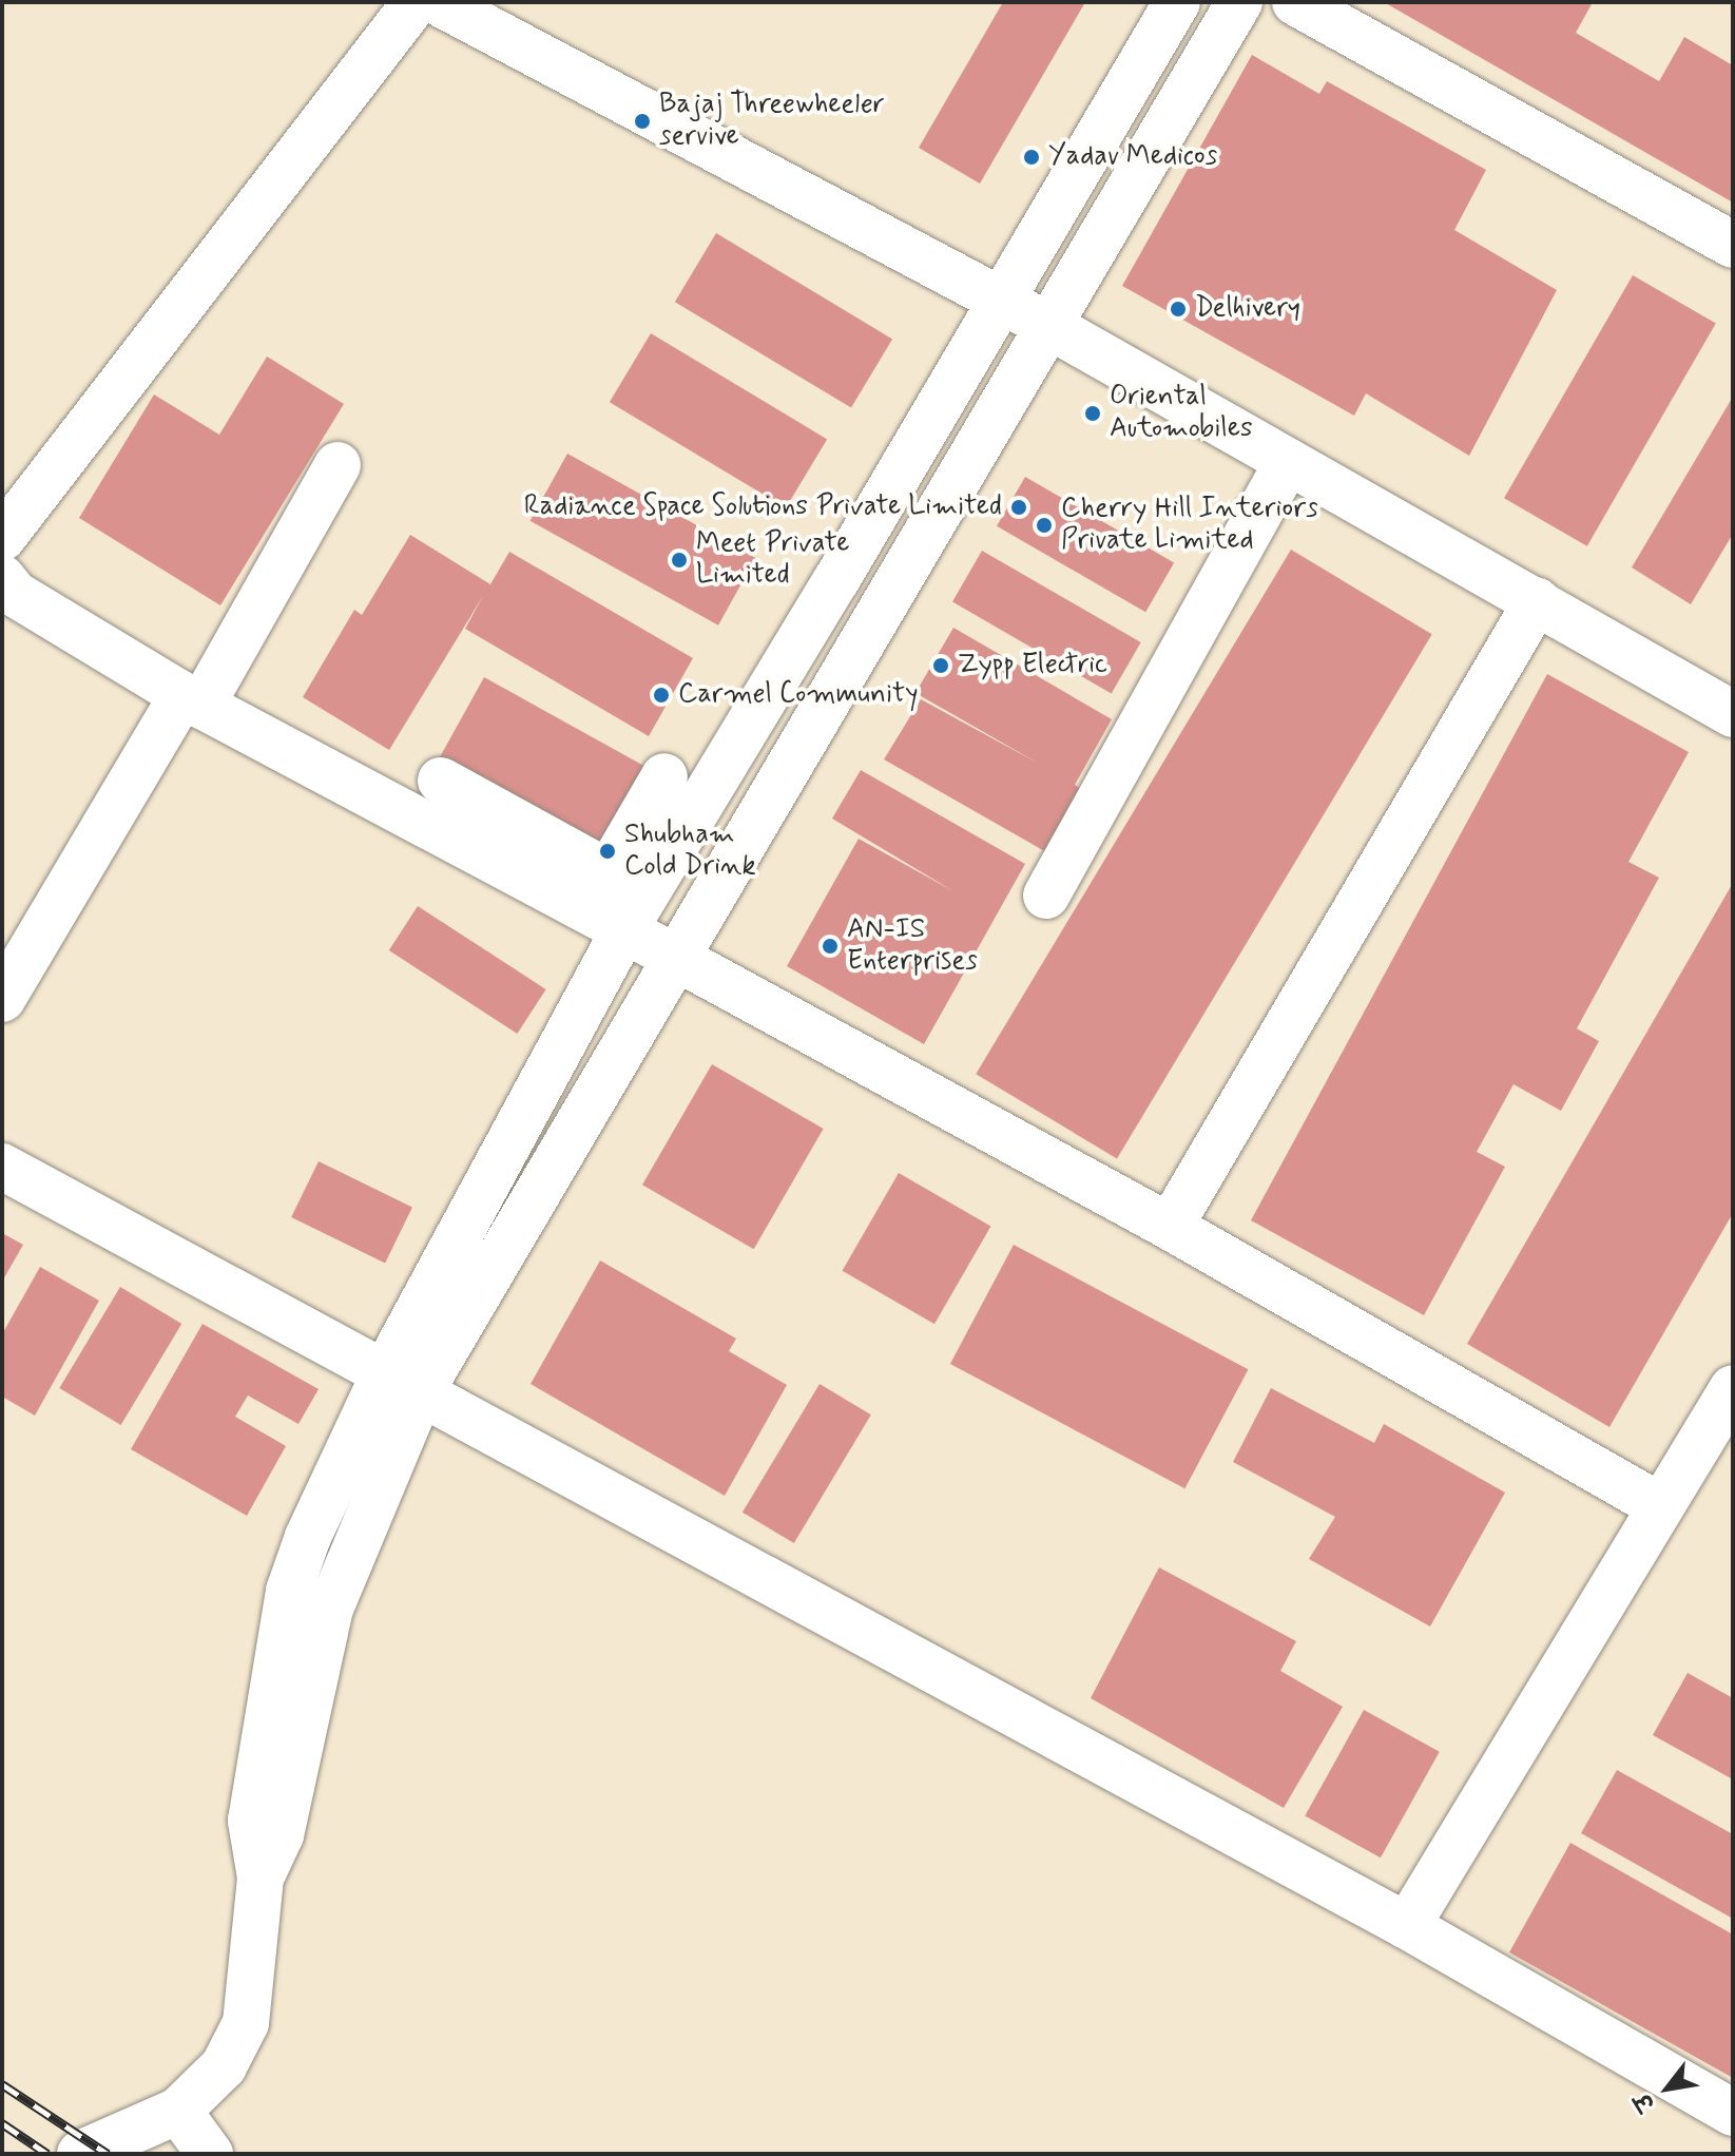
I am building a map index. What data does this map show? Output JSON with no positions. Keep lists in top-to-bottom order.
{
  "places": [
    "Bajaj Threewheeler servive",
    "Yadav Medicos",
    "Delhivery",
    "Oriental Automobiles",
    "Radiance Space Solutions Private Limited",
    "Cherry Hill Interiors Private Limited",
    "Meet Private Limited",
    "Zypp Electric",
    "Carmel Community",
    "Shubham Cold Drink",
    "AN-IS Enterprises"
  ],
  "north": "bottom left"
}
